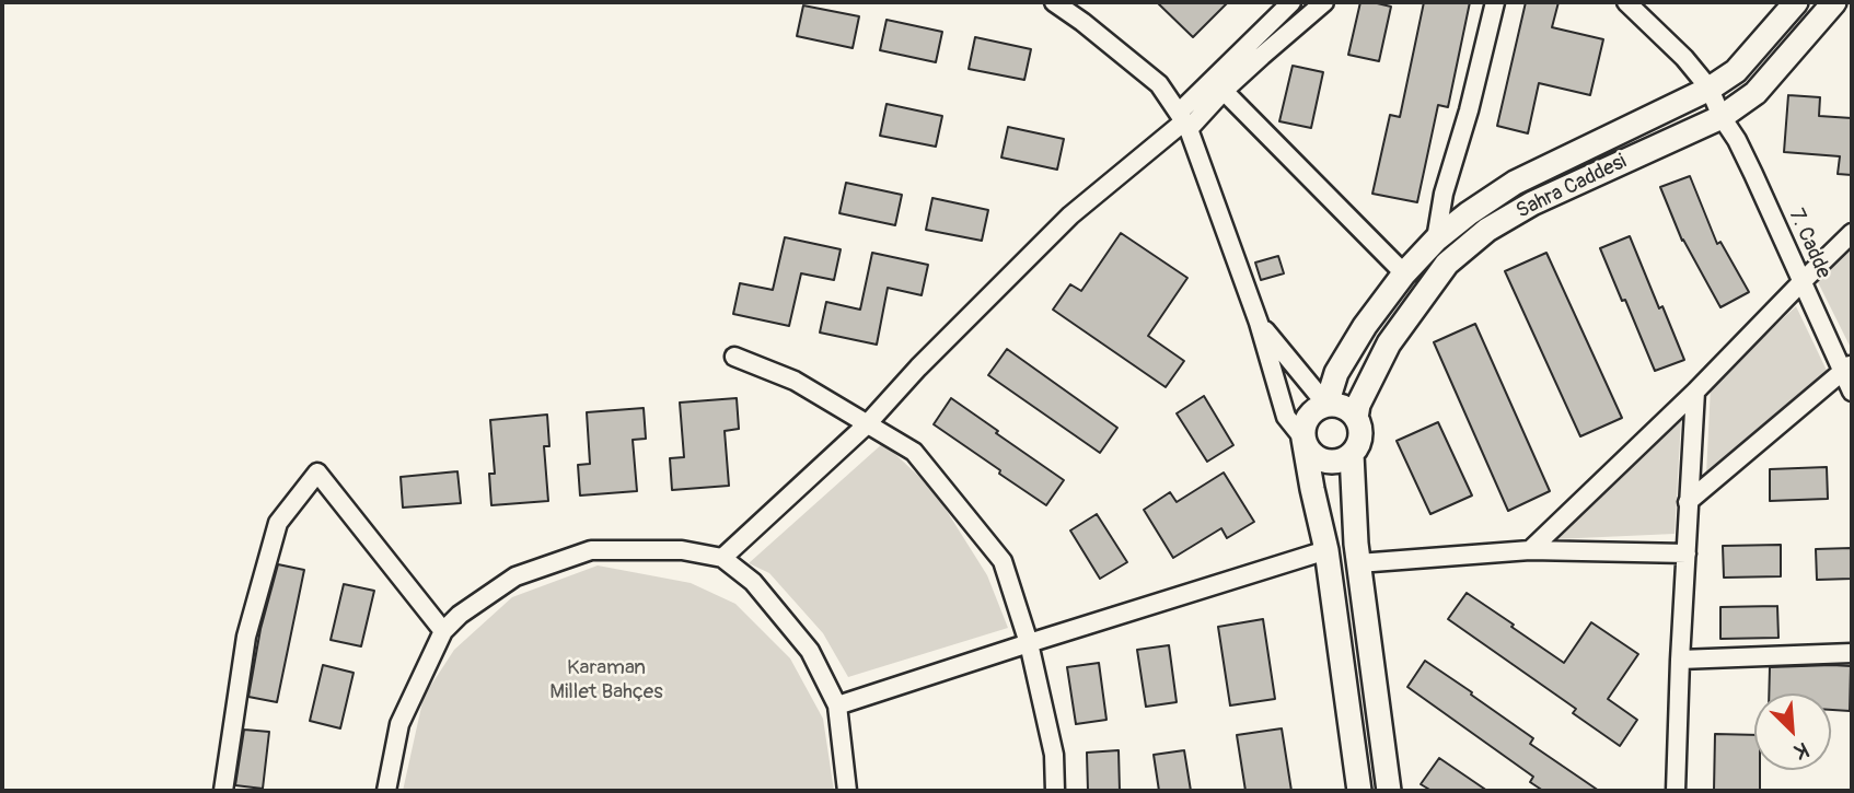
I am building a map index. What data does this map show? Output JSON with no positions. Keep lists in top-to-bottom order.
{
  "streets": {
    "street": ["Sahra Caddesi", "7. Cadde"]
  },
  "crossings": [
    ["Sahra Caddesi", "7. Cadde"]
  ],
  "parks": ["Karaman Millet Bahçes"],
  "north": "bottom right"
}
